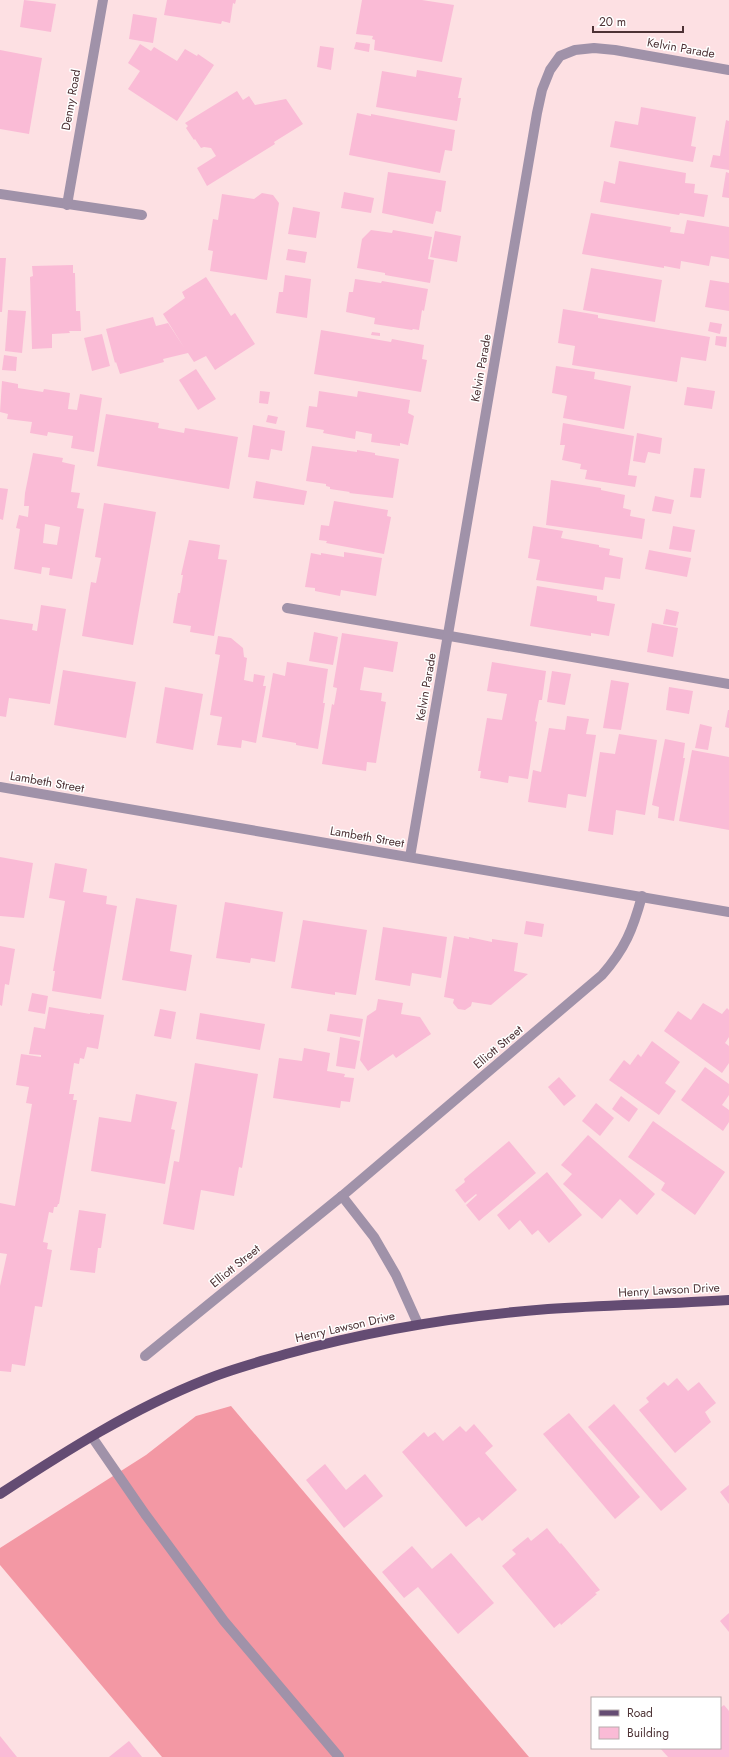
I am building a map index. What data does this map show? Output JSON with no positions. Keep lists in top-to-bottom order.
{
  "streets": {
    "main road": ["Henry Lawson Drive"],
    "street": [
      "Kelvin Parade",
      "Denny Road",
      "Lambeth Street",
      "Elliott Street"
    ]
  },
  "crossings": [
    ["Kelvin Parade", "Lambeth Street"],
    ["Lambeth Street", "Elliott Street"]
  ],
  "legend": ["Road", "Building"],
  "scale_bar": "20 m"
}
